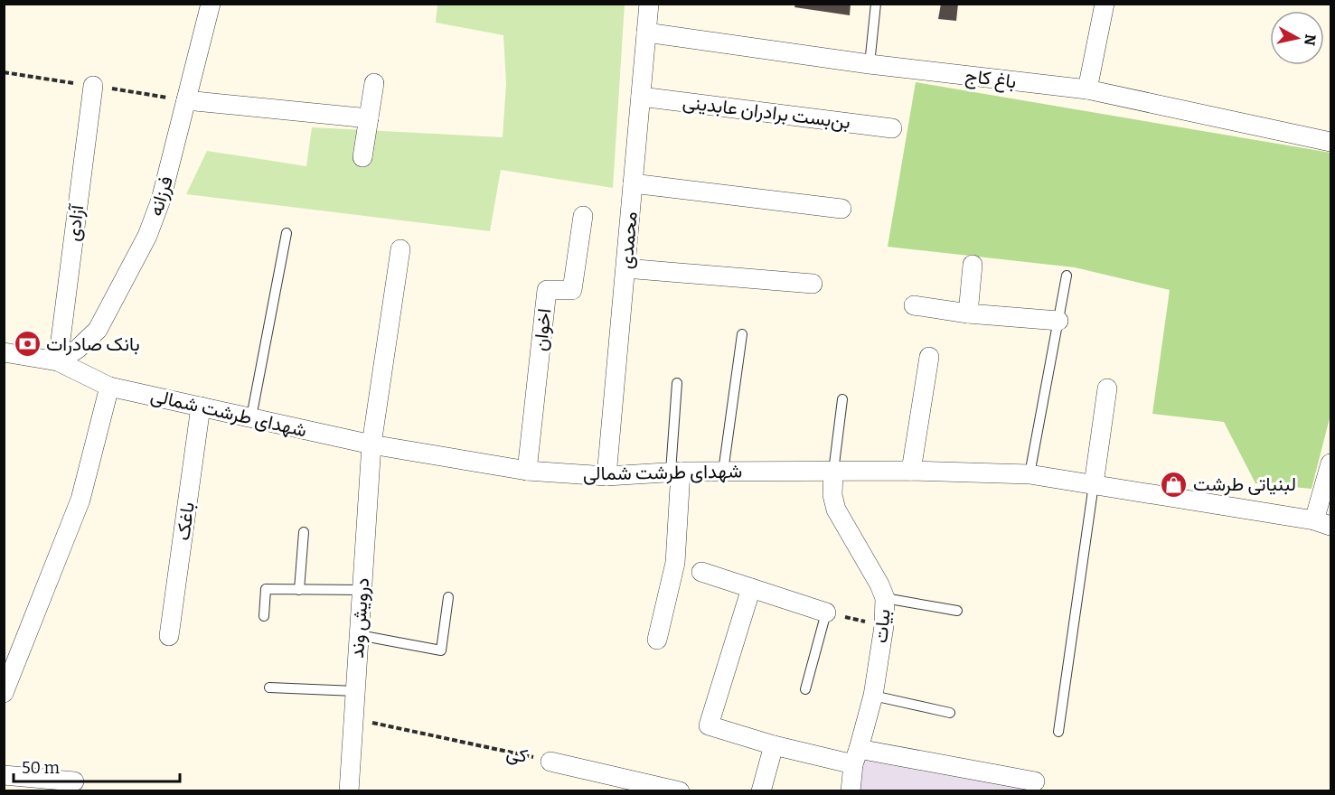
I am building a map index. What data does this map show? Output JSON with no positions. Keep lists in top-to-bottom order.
{
  "streets": {
    "street": [
      "باغ کاج",
      "بن‌بست برادران عابدینی",
      "فرزانه",
      "آزادی",
      "محمدی",
      "اخوان",
      "شهدای طرشت شمالی",
      "باغک",
      "درویش‌ وند",
      "بیات",
      "کی"
    ]
  },
  "crossings": [
    ["باغ کاج", "محمدی"],
    ["بن‌بست برادران عابدینی", "محمدی"],
    ["فرزانه", "آزادی"],
    ["فرزانه", "شهدای طرشت شمالی"],
    ["آزادی", "شهدای طرشت شمالی"],
    ["محمدی", "شهدای طرشت شمالی"],
    ["اخوان", "شهدای طرشت شمالی"],
    ["شهدای طرشت شمالی", "باغک"],
    ["شهدای طرشت شمالی", "درویش‌ وند"],
    ["شهدای طرشت شمالی", "بیات"],
    ["درویش‌ وند", "کی"]
  ],
  "places": {
    "bank": ["بانک صادرات"],
    "shop": ["لبنیاتی طرشت"]
  },
  "scale_bar": "50 m",
  "north": "right"
}
